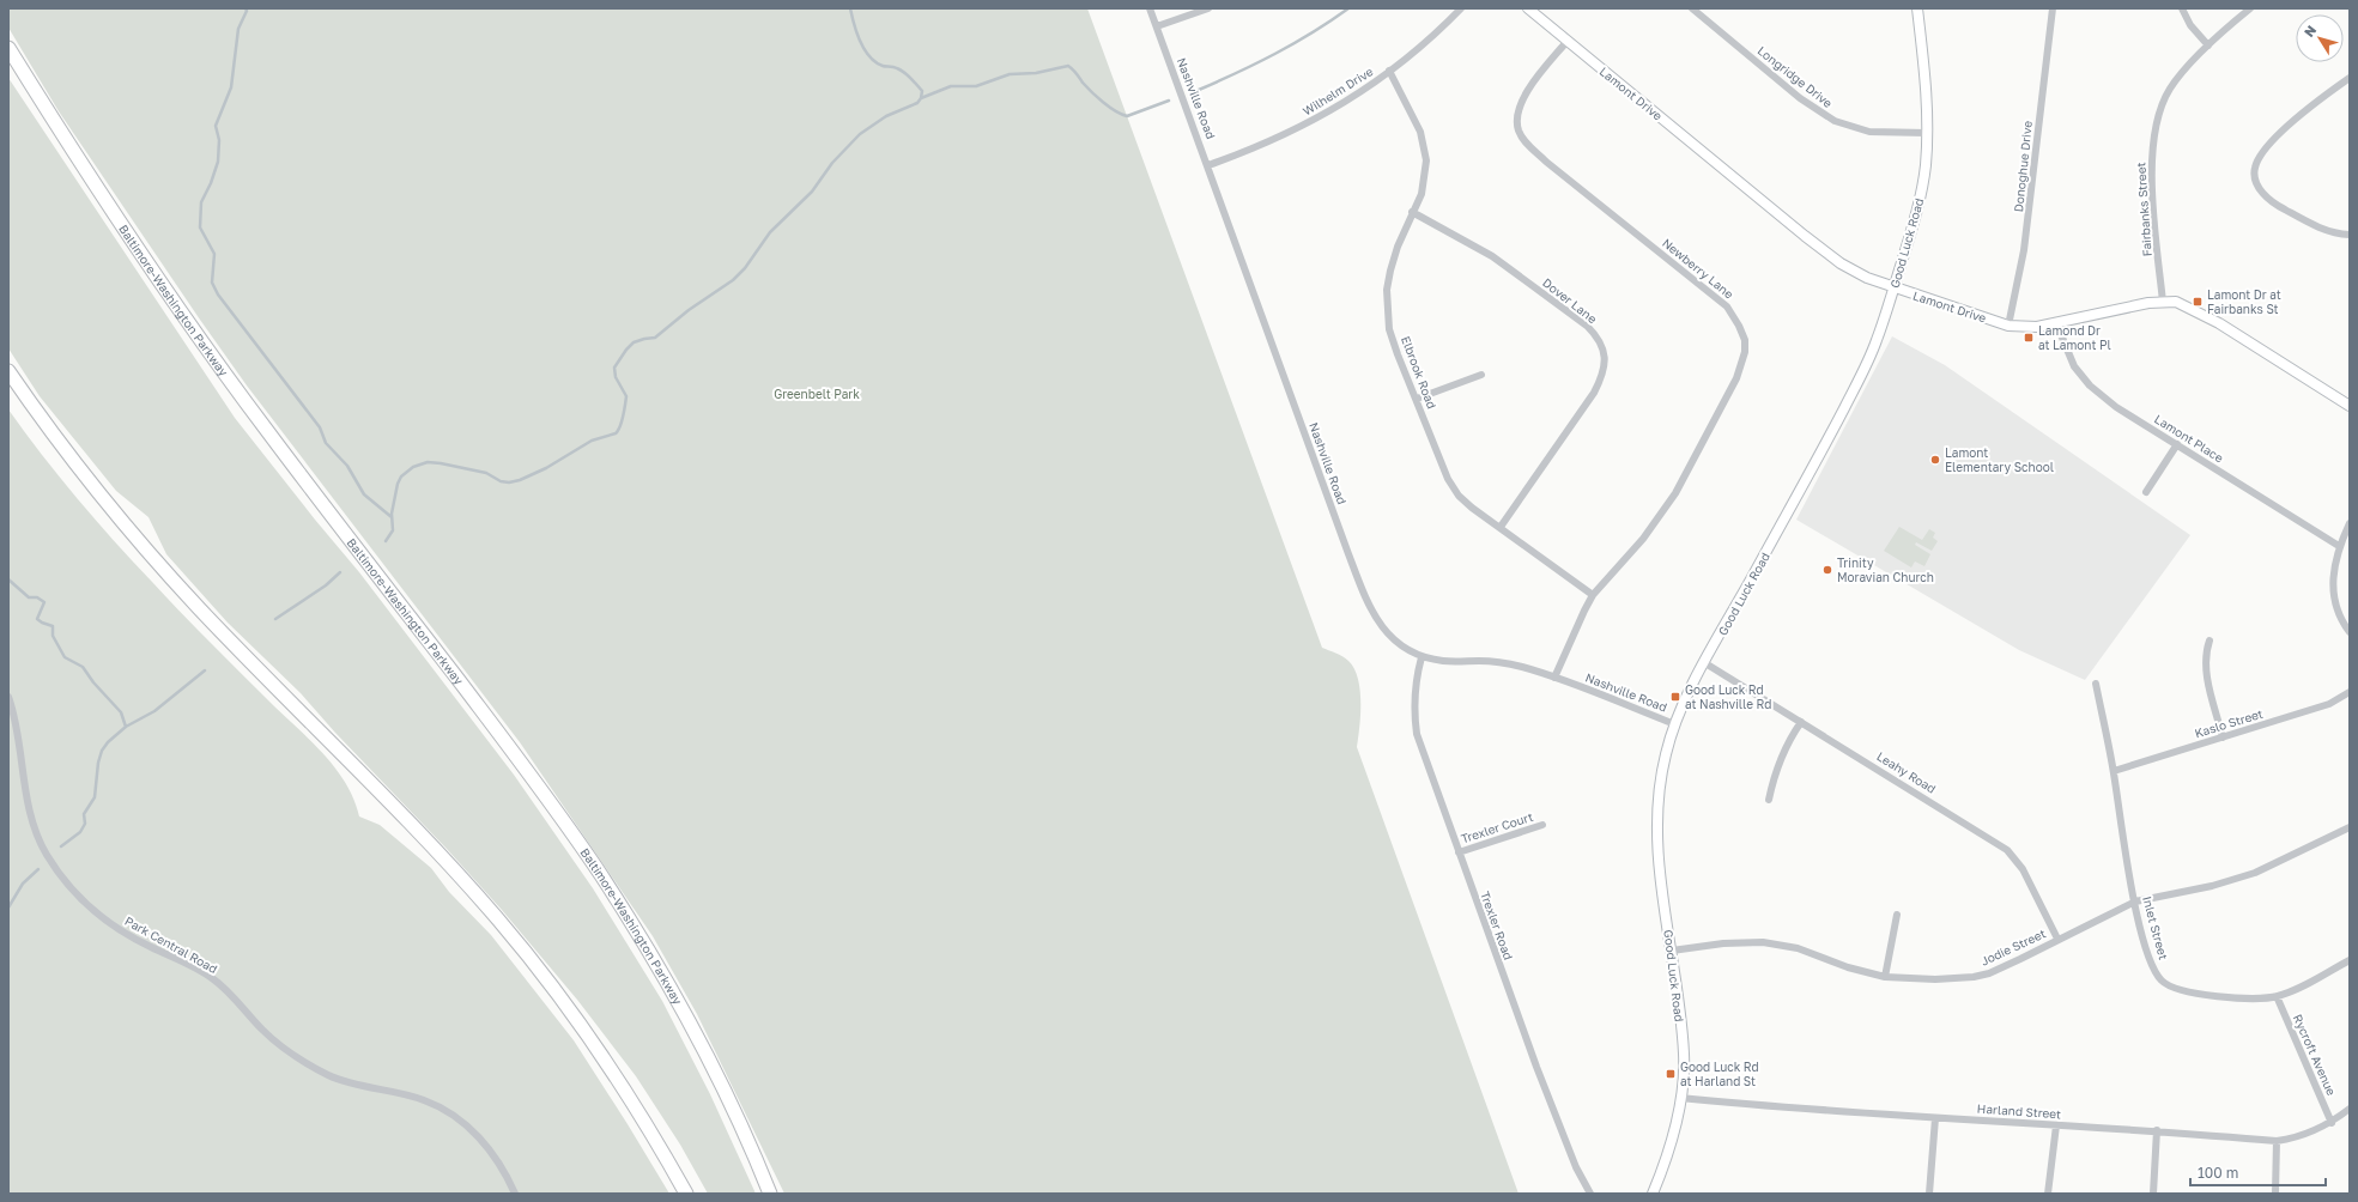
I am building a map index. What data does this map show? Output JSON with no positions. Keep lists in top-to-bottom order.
{
  "streets": {
    "highway": ["Baltimore-Washington Parkway"],
    "main road": ["Lamont Drive", "Good Luck Road"],
    "street": [
      "Longridge Drive",
      "Wilhelm Drive",
      "Nashville Road",
      "Donoghue Drive",
      "Fairbanks Street",
      "Newberry Lane",
      "Dover Lane",
      "Elbrook Road",
      "Lamont Place",
      "Kaslo Street",
      "Leahy Road",
      "Trexler Court",
      "Trexler Road",
      "Inlet Street",
      "Park Central Road",
      "Jodie Street",
      "Rycroft Avenue",
      "Harland Street"
    ]
  },
  "crossings": [
    ["Longridge Drive", "Good Luck Road"],
    ["Wilhelm Drive", "Nashville Road"],
    ["Wilhelm Drive", "Elbrook Road"],
    ["Lamont Drive", "Donoghue Drive"],
    ["Lamont Drive", "Fairbanks Street"],
    ["Lamont Drive", "Good Luck Road"],
    ["Lamont Drive", "Newberry Lane"],
    ["Lamont Drive", "Lamont Place"],
    ["Nashville Road", "Good Luck Road"],
    ["Nashville Road", "Newberry Lane"],
    ["Nashville Road", "Trexler Road"],
    ["Good Luck Road", "Leahy Road"],
    ["Good Luck Road", "Jodie Street"],
    ["Good Luck Road", "Harland Street"],
    ["Newberry Lane", "Elbrook Road"],
    ["Dover Lane", "Elbrook Road"],
    ["Kaslo Street", "Inlet Street"],
    ["Leahy Road", "Jodie Street"],
    ["Trexler Court", "Trexler Road"],
    ["Inlet Street", "Jodie Street"],
    ["Inlet Street", "Rycroft Avenue"],
    ["Rycroft Avenue", "Harland Street"]
  ],
  "parks": ["Greenbelt Park"],
  "places": {
    "transit": [
      "Lamont Dr at Fairbanks St",
      "Lamond Dr at Lamont Pl",
      "Good Luck Rd at Nashville Rd",
      "Good Luck Rd at Harland St"
    ],
    "other": ["Lamont Elementary School", "Trinity Moravian Church"]
  },
  "scale_bar": "100 m",
  "north": "top left"
}
